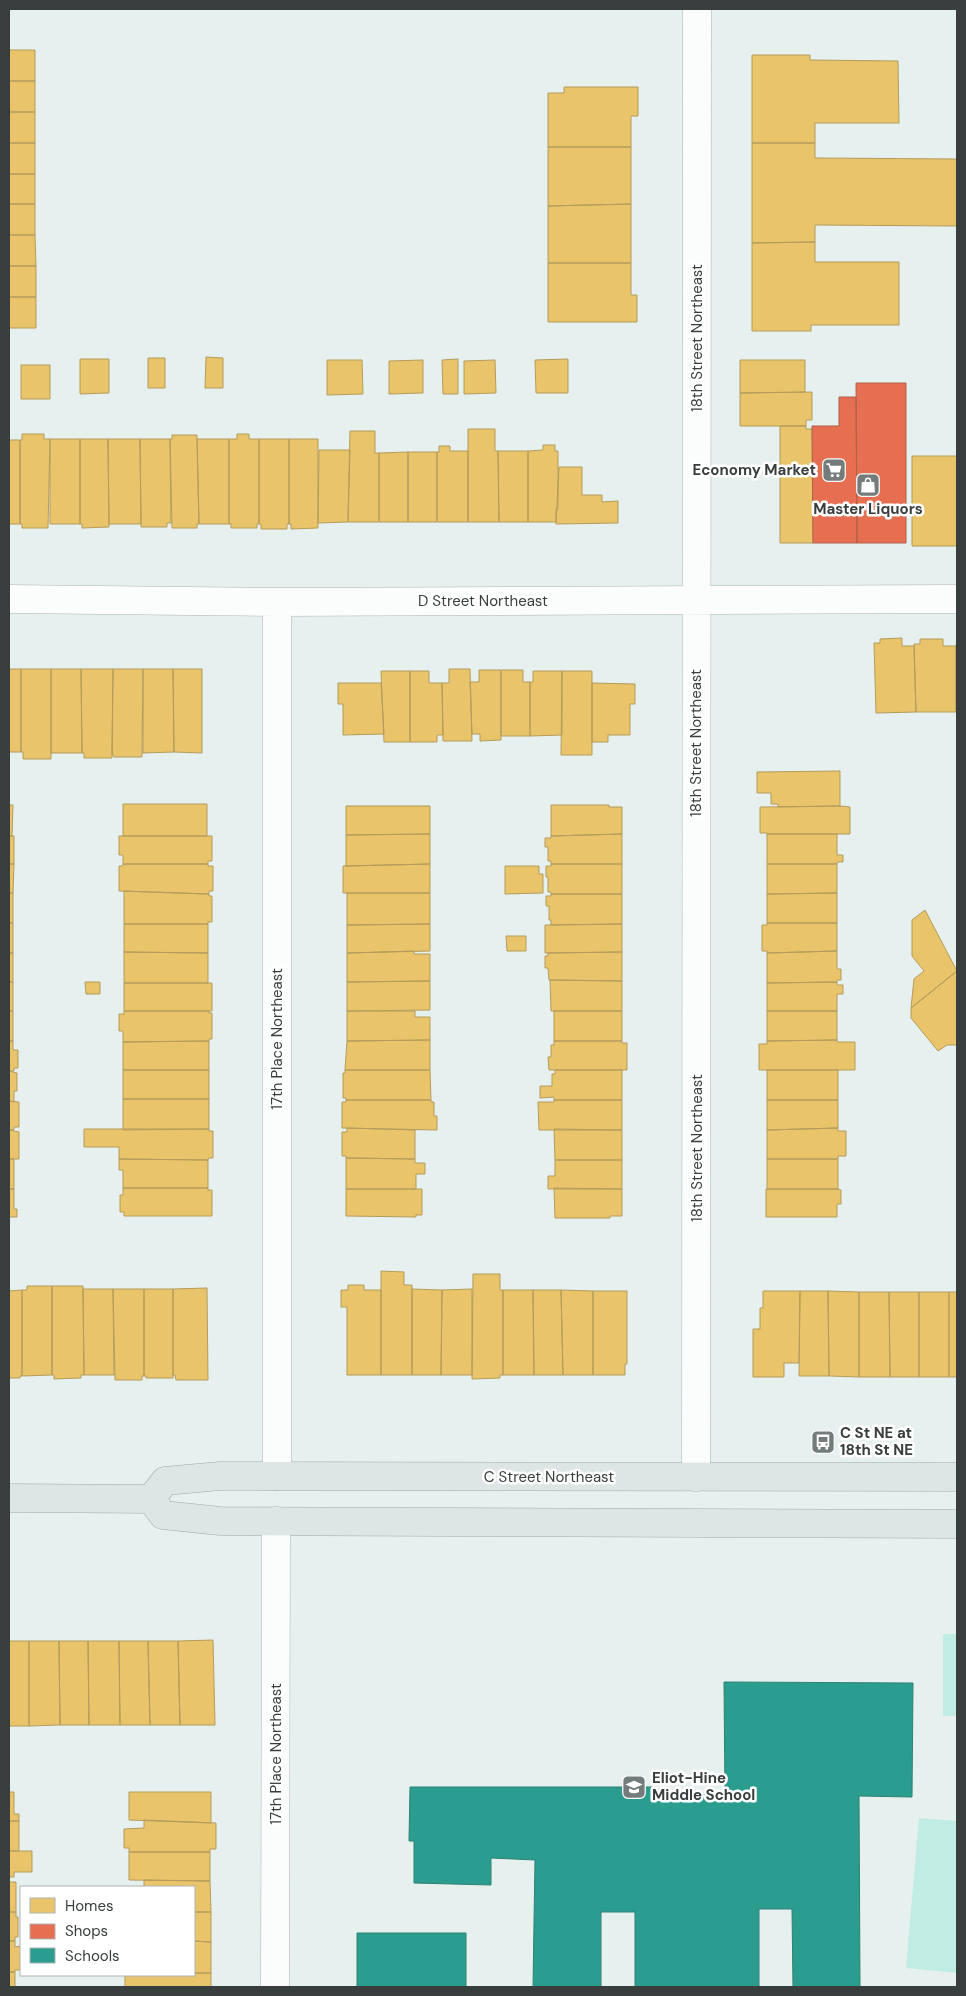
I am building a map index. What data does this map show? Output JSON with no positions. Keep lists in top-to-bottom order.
{
  "streets": {
    "main road": ["C Street Northeast"],
    "street": ["18th Street Northeast", "D Street Northeast", "17th Place Northeast"]
  },
  "crossings": [
    ["18th Street Northeast", "D Street Northeast"],
    ["18th Street Northeast", "C Street Northeast"],
    ["D Street Northeast", "17th Place Northeast"],
    ["17th Place Northeast", "C Street Northeast"]
  ],
  "places": {
    "supermarket": ["Economy Market"],
    "shop": ["Master Liquors"],
    "bus stop": ["C St NE at 18th St NE"],
    "school or university": ["Eliot-Hine Middle School"]
  },
  "legend": ["Homes", "Shops", "Schools"]
}
